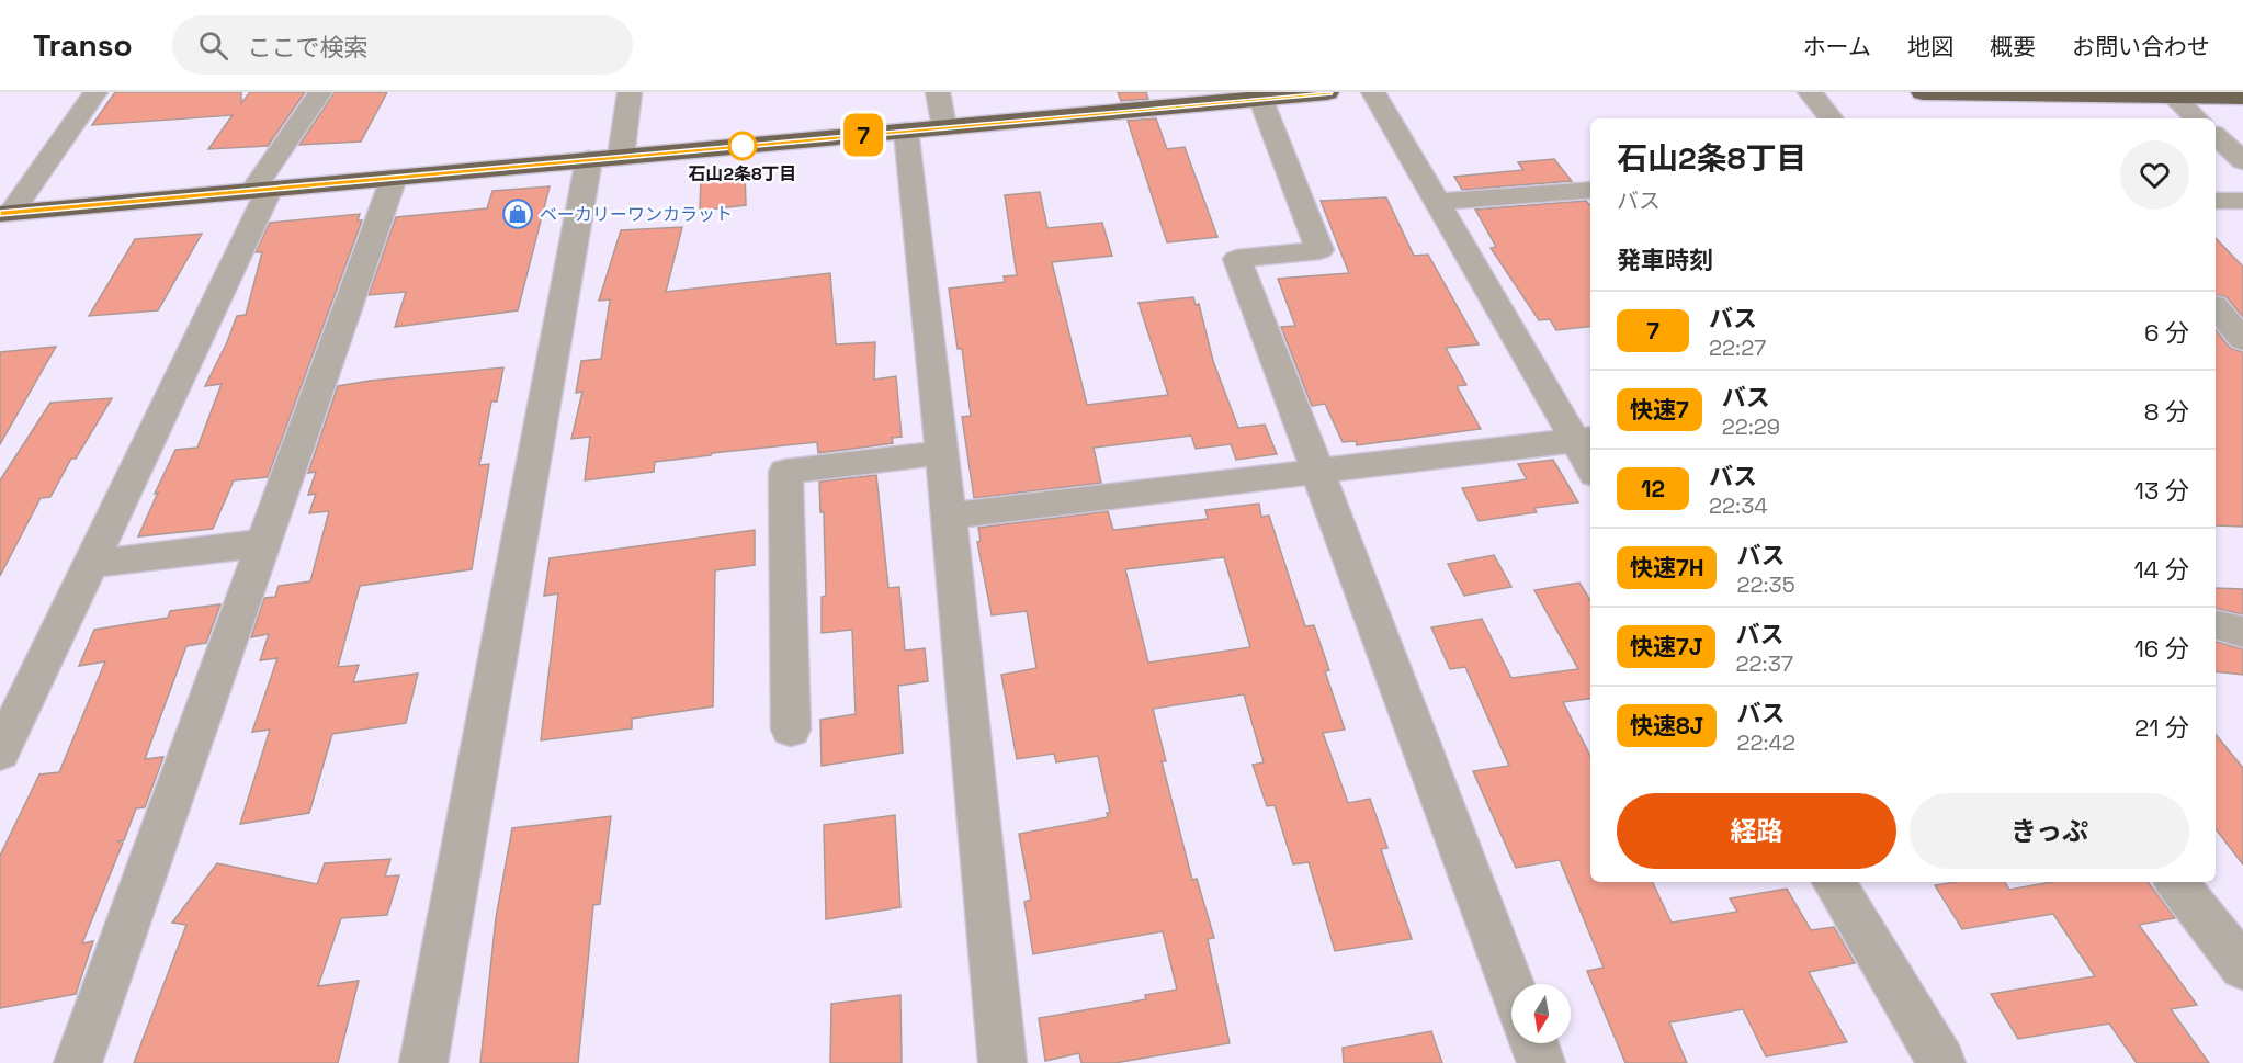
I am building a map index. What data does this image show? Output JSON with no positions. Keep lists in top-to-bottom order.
{
  "places": {
    "other": ["石山2条8丁目"],
    "shop": ["ベーカリーワンカラット"]
  },
  "lines": ["bus line 7"],
  "north": "bottom",
  "page": {
    "header": "Transo",
    "search": "ここで検索",
    "nav": [
      "ホーム",
      "地図",
      "概要",
      "お問い合わせ"
    ],
    "on_map": "7",
    "heading": [
      ["石山2条8丁目", "バス"],
      "発車時刻"
    ],
    "list": [
      {
        "mark": "7",
        "name": "バス",
        "note": "22:27",
        "value": "6 分"
      },
      {
        "mark": "快速7",
        "name": "バス",
        "note": "22:29",
        "value": "8 分"
      },
      {
        "mark": "12",
        "name": "バス",
        "note": "22:34",
        "value": "13 分"
      },
      {
        "mark": "快速7H",
        "name": "バス",
        "note": "22:35",
        "value": "14 分"
      },
      {
        "mark": "快速7J",
        "name": "バス",
        "note": "22:37",
        "value": "16 分"
      },
      {
        "mark": "快速8J",
        "name": "バス",
        "note": "22:42",
        "value": "21 分"
      }
    ],
    "buttons": ["経路", "きっぷ"]
  }
}
